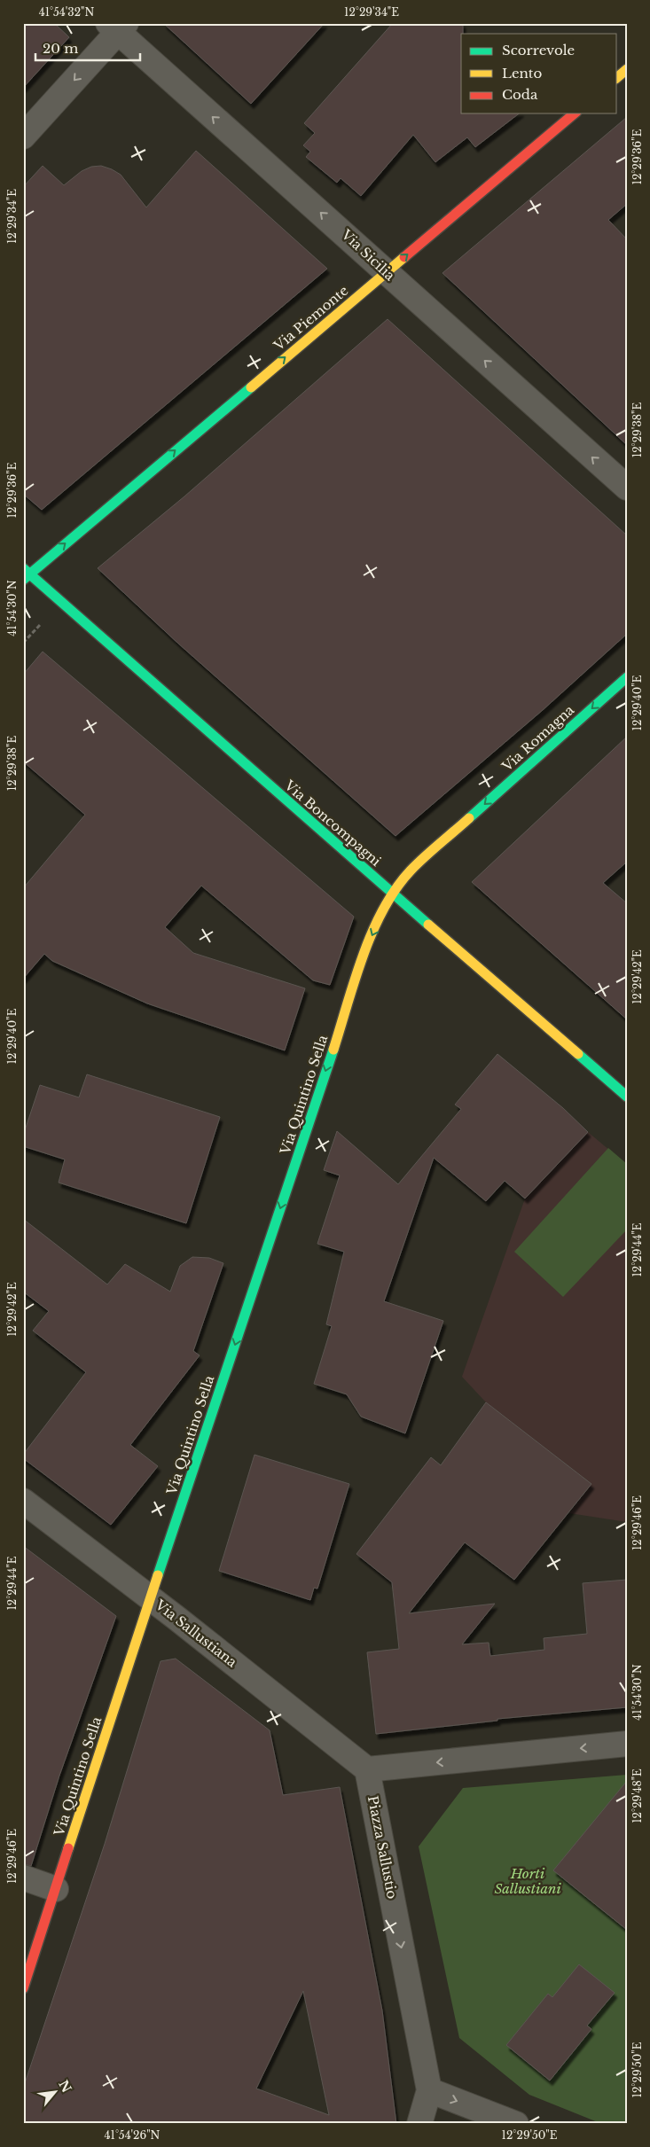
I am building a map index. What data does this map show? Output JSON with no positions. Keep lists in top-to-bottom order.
{
  "streets": {
    "street": [
      "Via Sicilia",
      "Via Piemonte",
      "Via Romagna",
      "Via Boncompagni",
      "Via Quintino Sella",
      "Via Sallustiana",
      "Piazza Sallustio"
    ]
  },
  "crossings": [
    ["Via Sicilia", "Via Piemonte"],
    ["Via Piemonte", "Via Boncompagni"],
    ["Via Romagna", "Via Boncompagni"],
    ["Via Romagna", "Via Quintino Sella"],
    ["Via Boncompagni", "Via Quintino Sella"],
    ["Via Quintino Sella", "Via Sallustiana"],
    ["Via Sallustiana", "Piazza Sallustio"]
  ],
  "one_way": [
    "Via Sicilia",
    "Via Piemonte",
    "Via Romagna",
    "Via Quintino Sella",
    "Piazza Sallustio"
  ],
  "parks": ["Horti Sallustiani"],
  "legend": ["Scorrevole", "Lento", "Coda"],
  "scale_bar": "20 m",
  "north": "top right",
  "coordinates": [
    "41°54'32\"N",
    "12°29'34\"E",
    "12°29'36\"E",
    "12°29'38\"E",
    "41°54'30\"N",
    "12°29'40\"E",
    "12°29'42\"E",
    "12°29'44\"E",
    "12°29'46\"E",
    "12°29'48\"E",
    "12°29'50\"E",
    "41°54'26\"N"
  ]
}
